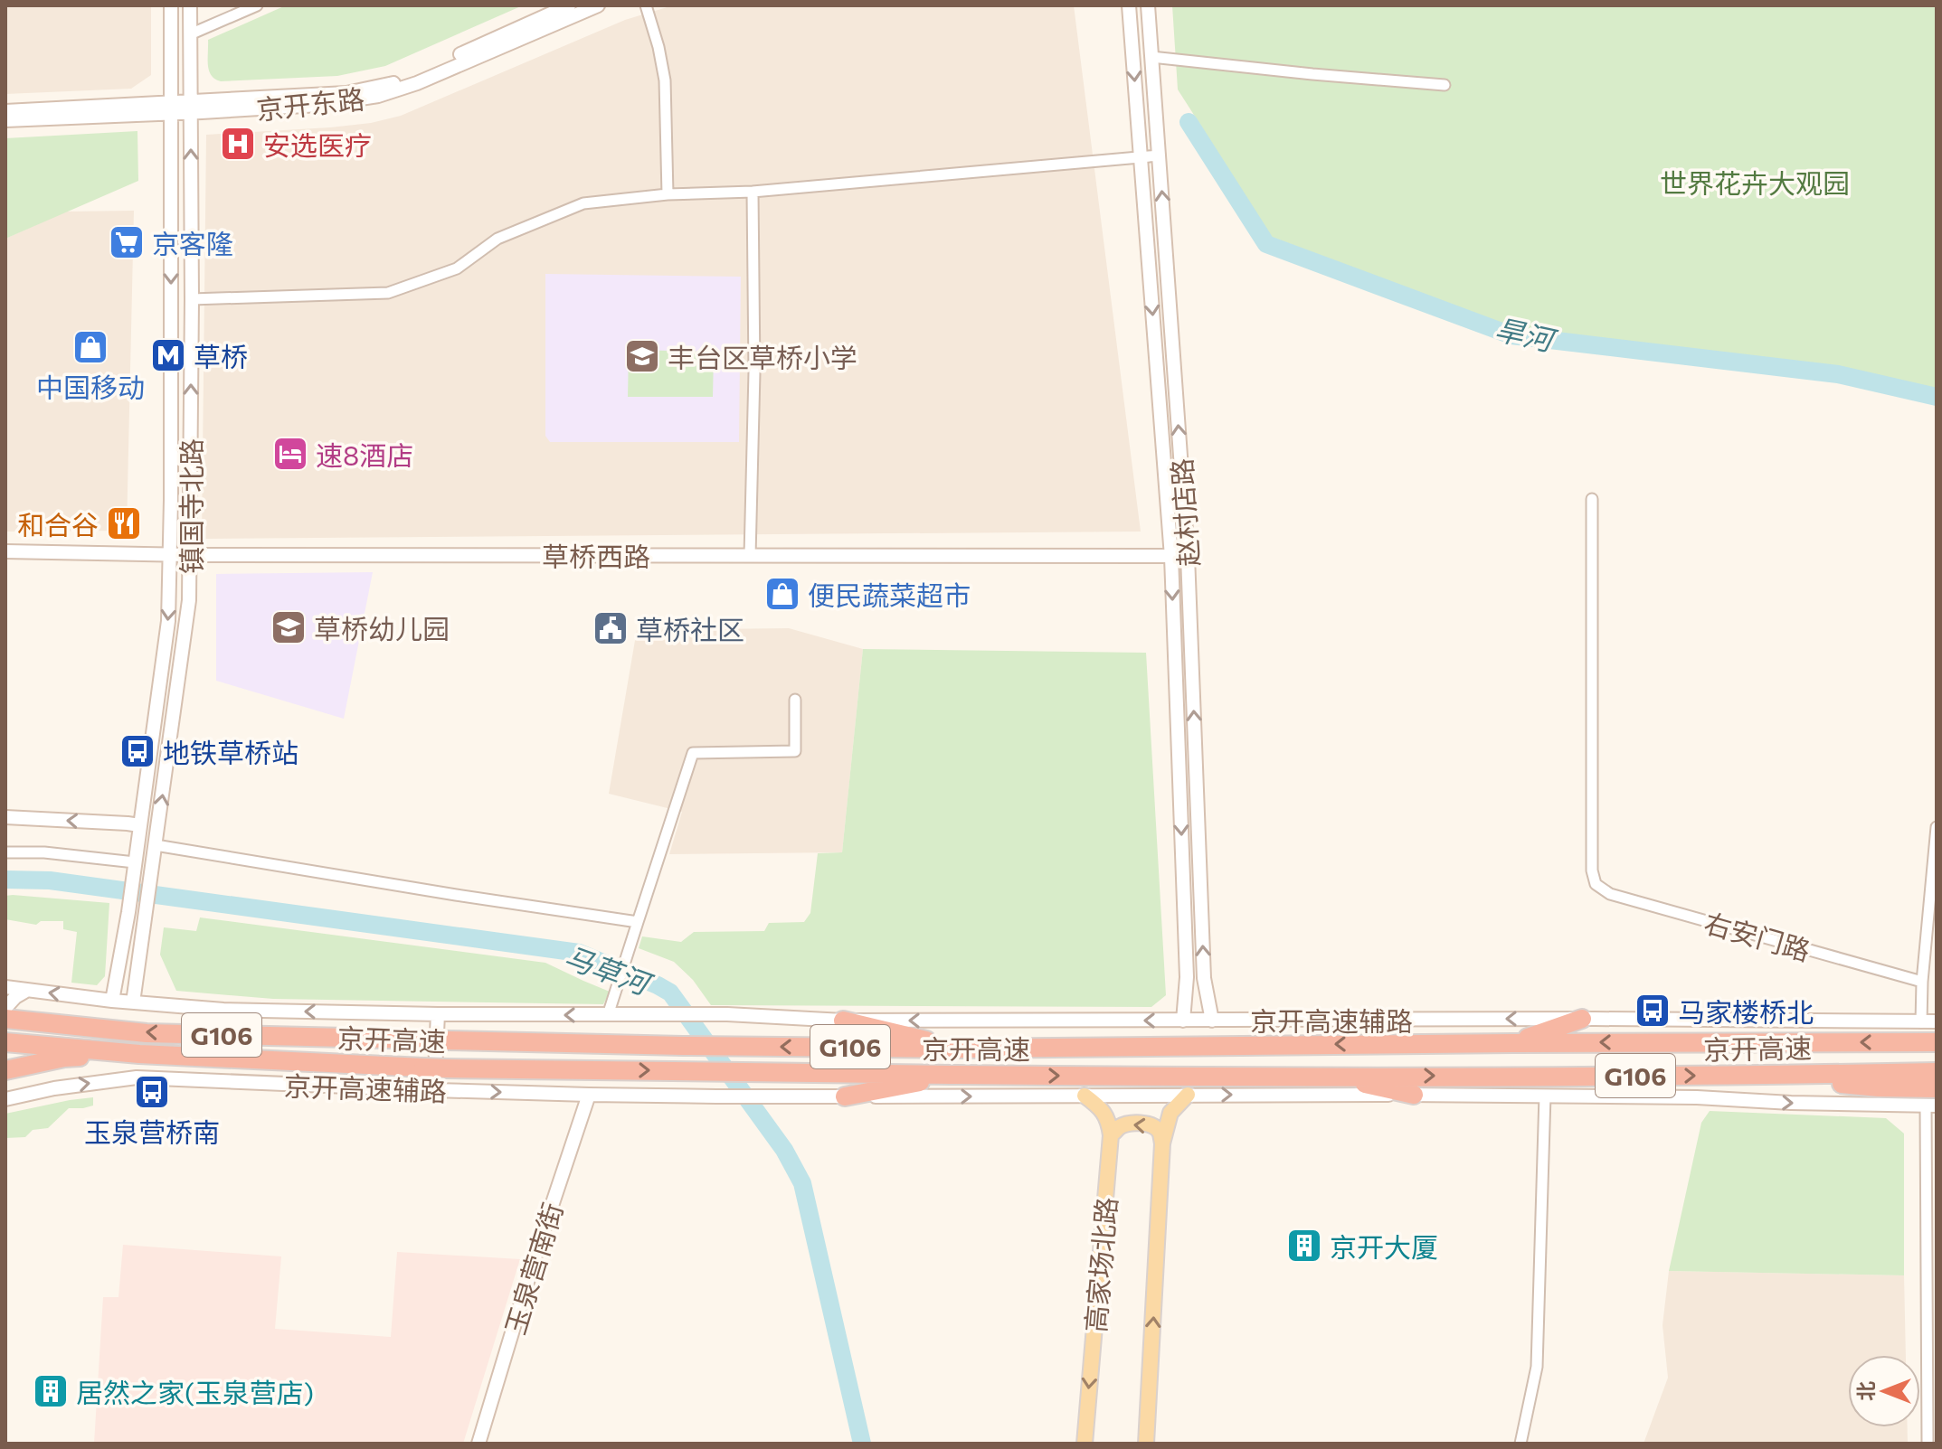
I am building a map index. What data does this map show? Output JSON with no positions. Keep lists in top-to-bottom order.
{
  "streets": {
    "highway": ["G106", "京开高速"],
    "main road": ["高家场北路"],
    "street": [
      "京开东路",
      "镇国寺北路",
      "赵村店路",
      "草桥西路",
      "右安门路",
      "京开高速辅路",
      "玉泉营南街"
    ]
  },
  "crossings": [
    ["京开东路", "镇国寺北路"],
    ["镇国寺北路", "草桥西路"],
    ["赵村店路", "草桥西路"],
    ["赵村店路", "京开高速辅路"],
    ["京开高速辅路", "玉泉营南街"]
  ],
  "water": ["旱河", "马草河"],
  "parks": ["世界花卉大观园"],
  "places": {
    "hospital": ["安选医疗"],
    "supermarket": ["京客隆"],
    "shop": ["中国移动", "便民蔬菜超市"],
    "metro station": ["草桥"],
    "school or university": ["丰台区草桥小学", "草桥幼儿园"],
    "hotel": ["速8酒店"],
    "restaurant": ["和合谷"],
    "public building": ["草桥社区"],
    "bus stop": ["地铁草桥站", "马家楼桥北", "玉泉营桥南"],
    "building": ["京开大厦", "居然之家(玉泉营店)"]
  },
  "north": "left"
}
